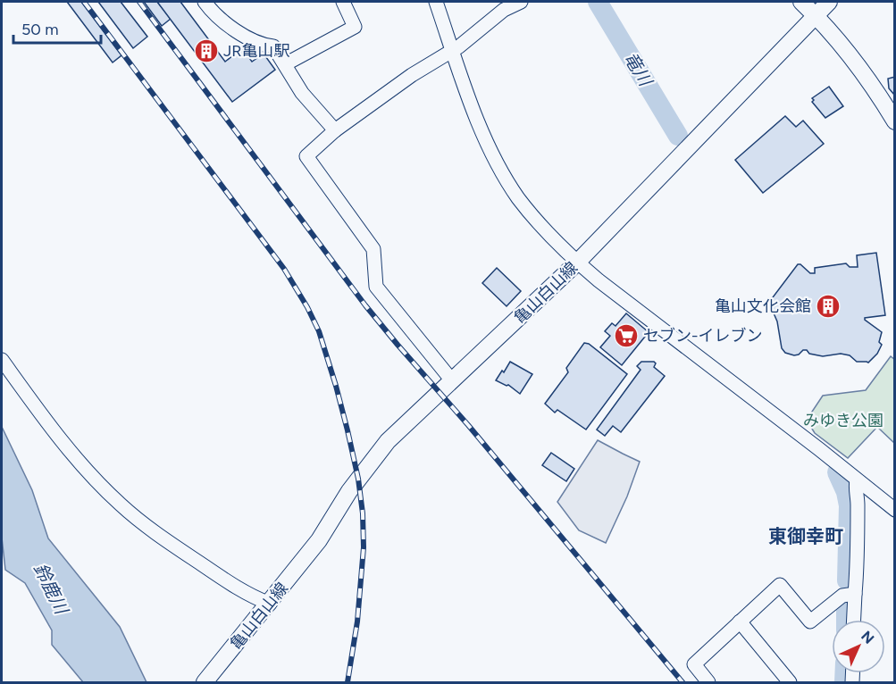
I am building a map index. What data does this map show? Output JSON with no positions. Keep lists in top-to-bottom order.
{
  "streets": {
    "main road": ["亀山白山線"]
  },
  "districts": ["東御幸町"],
  "water": ["竜川", "鈴鹿川"],
  "parks": ["みゆき公園"],
  "places": {
    "building": ["JR亀山駅", "亀山文化会館"],
    "supermarket": ["セブン-イレブン"]
  },
  "scale_bar": "50 m",
  "north": "top right"
}
